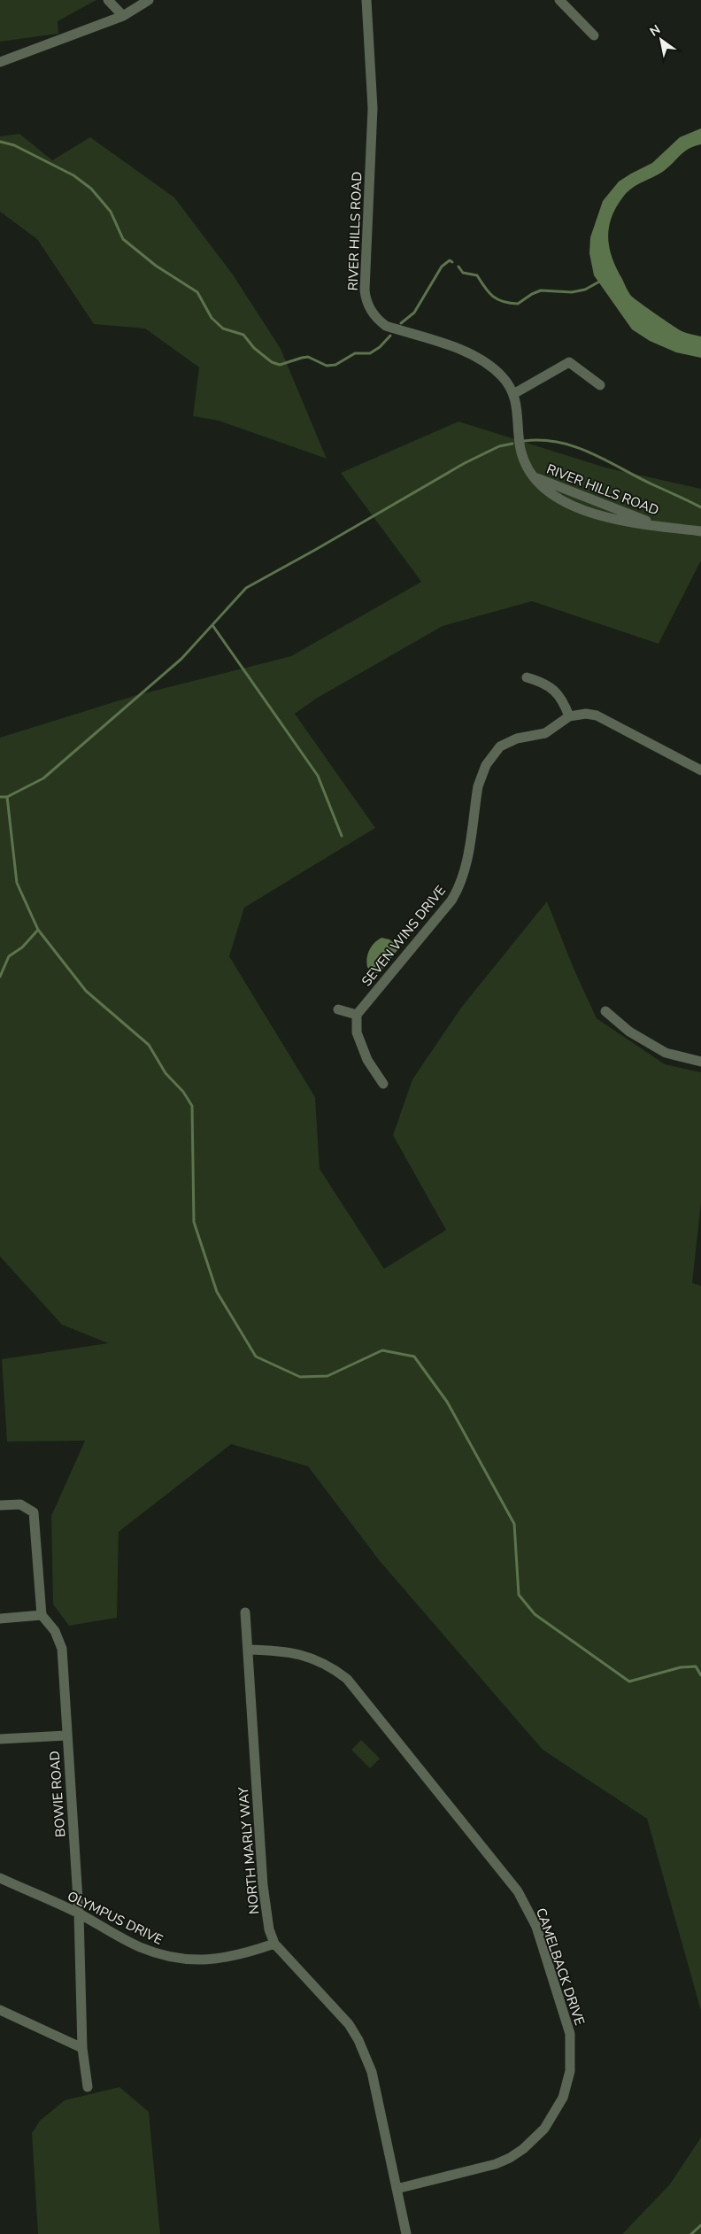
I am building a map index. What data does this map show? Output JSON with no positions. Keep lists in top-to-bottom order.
{
  "streets": {
    "street": [
      "RIVER HILLS ROAD",
      "SEVEN WINS DRIVE",
      "BOWIE ROAD",
      "NORTH MARLY WAY",
      "OLYMPUS DRIVE",
      "CAMELBACK DRIVE"
    ]
  },
  "crossings": [
    ["BOWIE ROAD", "OLYMPUS DRIVE"],
    ["NORTH MARLY WAY", "OLYMPUS DRIVE"],
    ["NORTH MARLY WAY", "CAMELBACK DRIVE"]
  ],
  "north": "top left"
}
